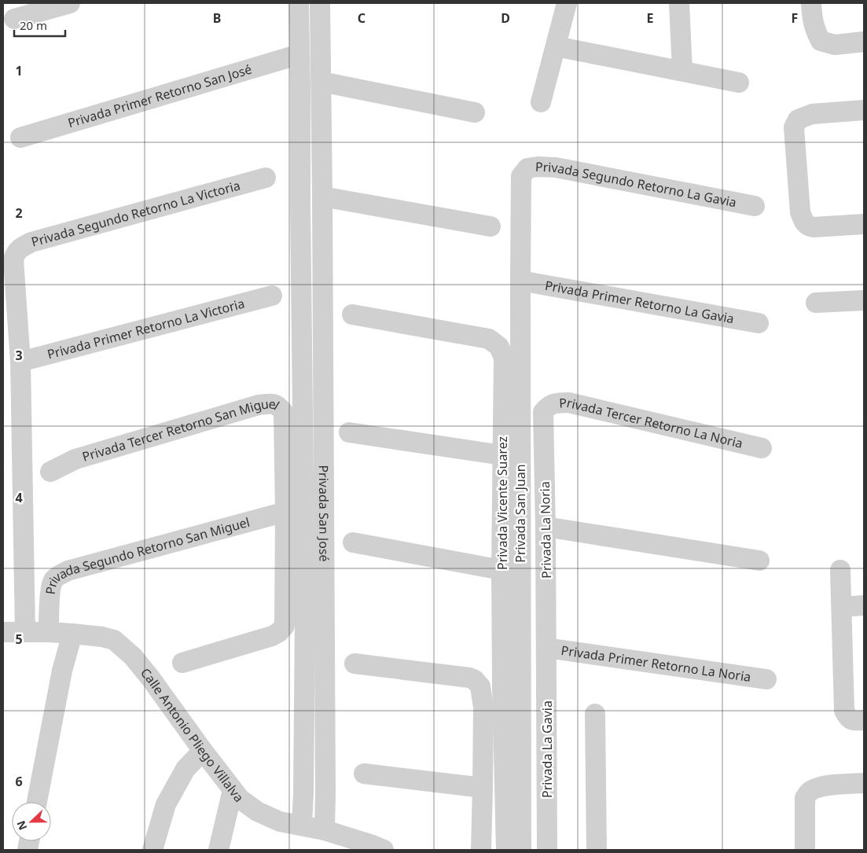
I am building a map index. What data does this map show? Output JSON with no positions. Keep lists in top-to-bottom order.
{
  "streets": {
    "street": [
      "Privada Primer Retorno San José",
      "Privada Segundo Retorno La Gavia",
      "Privada Segundo Retorno La Victoria",
      "Privada Primer Retorno La Gavia",
      "Privada Primer Retorno La Victoria",
      "Privada Tercer Retorno La Noria",
      "Privada Tercer Retorno San Miguel",
      "Privada Vicente Suarez",
      "Privada San José",
      "Privada San Juan",
      "Privada La Noria",
      "Privada Segundo Retorno San Miguel",
      "Privada Primer Retorno La Noria",
      "Calle Antonio Pliego Villalva",
      "Privada La Gavia"
    ]
  },
  "crossings": [
    ["Privada Segundo Retorno La Gavia", "Privada San Juan"],
    ["Privada Segundo Retorno La Victoria", "Privada Primer Retorno La Victoria"],
    ["Privada Primer Retorno La Gavia", "Privada San Juan"],
    ["Privada Tercer Retorno La Noria", "Privada La Noria"],
    ["Privada Tercer Retorno San Miguel", "Privada Segundo Retorno San Miguel"],
    ["Privada San José", "Calle Antonio Pliego Villalva"],
    ["Privada La Noria", "Privada Primer Retorno La Noria"],
    ["Privada La Noria", "Privada La Gavia"],
    ["Privada Segundo Retorno San Miguel", "Calle Antonio Pliego Villalva"],
    ["Privada Primer Retorno La Noria", "Privada La Gavia"]
  ],
  "scale_bar": "20 m",
  "north": "left",
  "grid": {
    "columns": [
      "B",
      "C",
      "D",
      "E",
      "F"
    ],
    "rows": [
      "1",
      "2",
      "3",
      "4",
      "5",
      "6"
    ]
  }
}
